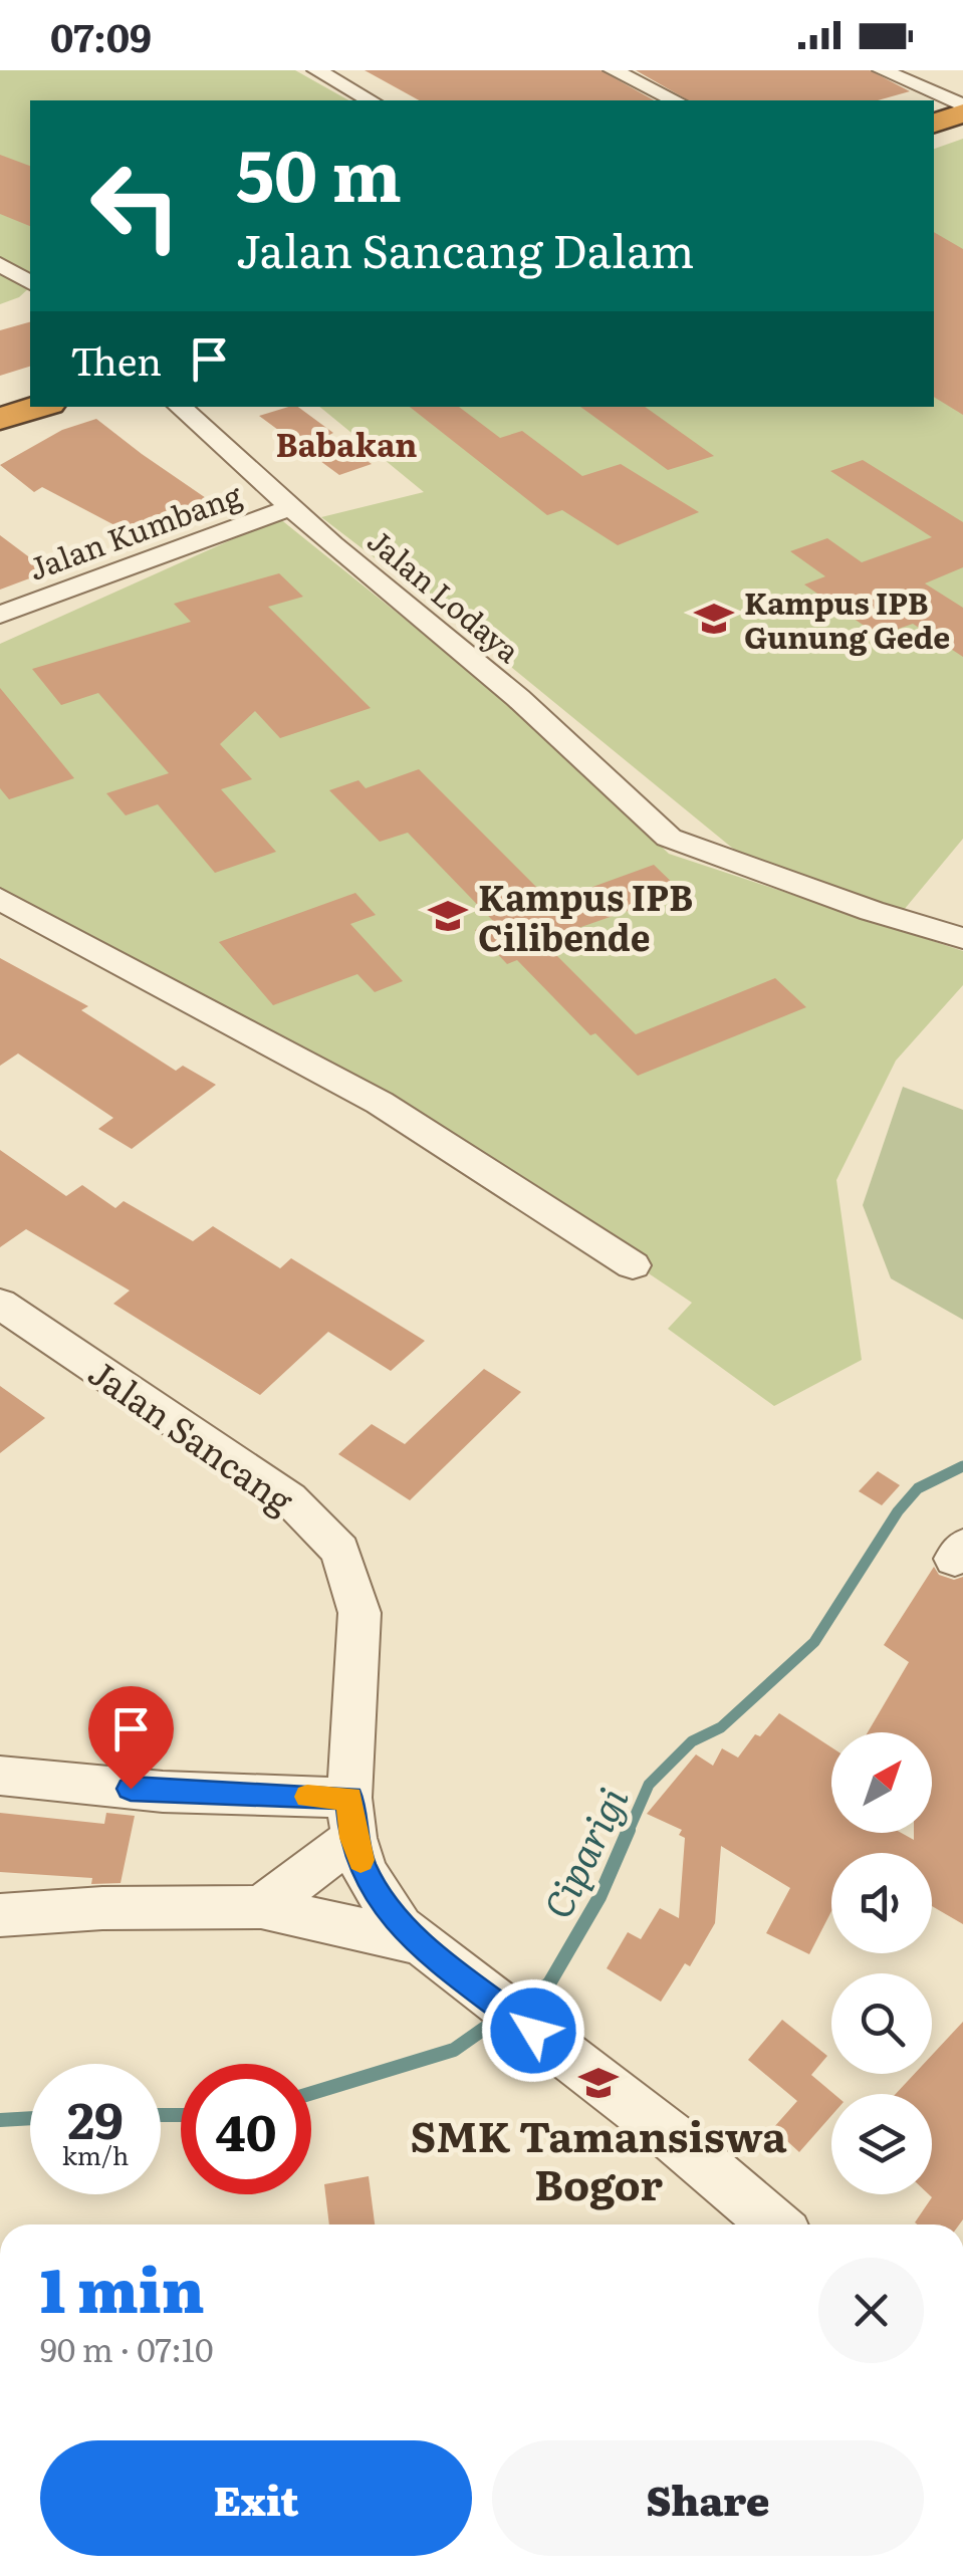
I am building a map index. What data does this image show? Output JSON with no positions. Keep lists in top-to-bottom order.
{
  "streets": {
    "street": ["Jalan Kumbang", "Jalan Lodaya", "Jalan Sancang"]
  },
  "crossings": [
    ["Jalan Kumbang", "Jalan Lodaya"]
  ],
  "districts": ["Babakan"],
  "water": ["Ciparigi"],
  "places": {
    "school or university": ["Kampus IPB Gunung Gede", "Kampus IPB Cilibende", "SMK Tamansiswa Bogor"]
  },
  "north": "top right",
  "page": {
    "status": "07:09",
    "turn": ["50 m", "Jalan Sancang Dalam"],
    "then": "Then",
    "speed": "29 km/h",
    "limit": "40",
    "heading": ["1 min", "90 m · 07:10"],
    "buttons": ["Exit", "Share"]
  }
}
